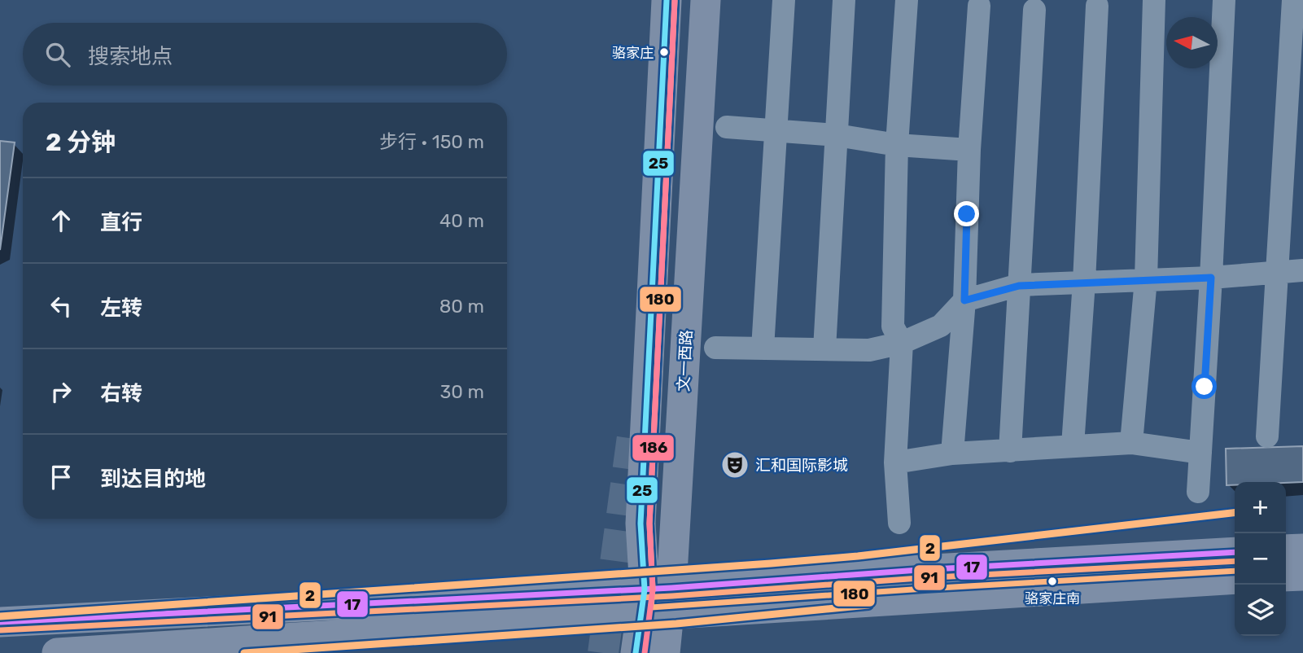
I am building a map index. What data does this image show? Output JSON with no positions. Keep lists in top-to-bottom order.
{
  "streets": {
    "main road": ["文一西路"]
  },
  "places": {
    "other": ["骆家庄", "骆家庄南"],
    "theatre": ["汇和国际影城"]
  },
  "lines": [
    "transit line 25",
    "transit line 180",
    "transit line 186",
    "metro line 2",
    "transit line 17",
    "transit line 91"
  ],
  "north": "left",
  "page": {
    "search": "搜索地点",
    "heading": ["2 分钟", "步行 · 150 m"],
    "list": [
      ["直行", "40 m"],
      ["左转", "80 m"],
      ["右转", "30 m"],
      "到达目的地"
    ],
    "map_buttons": ["+", "−"]
  }
}
